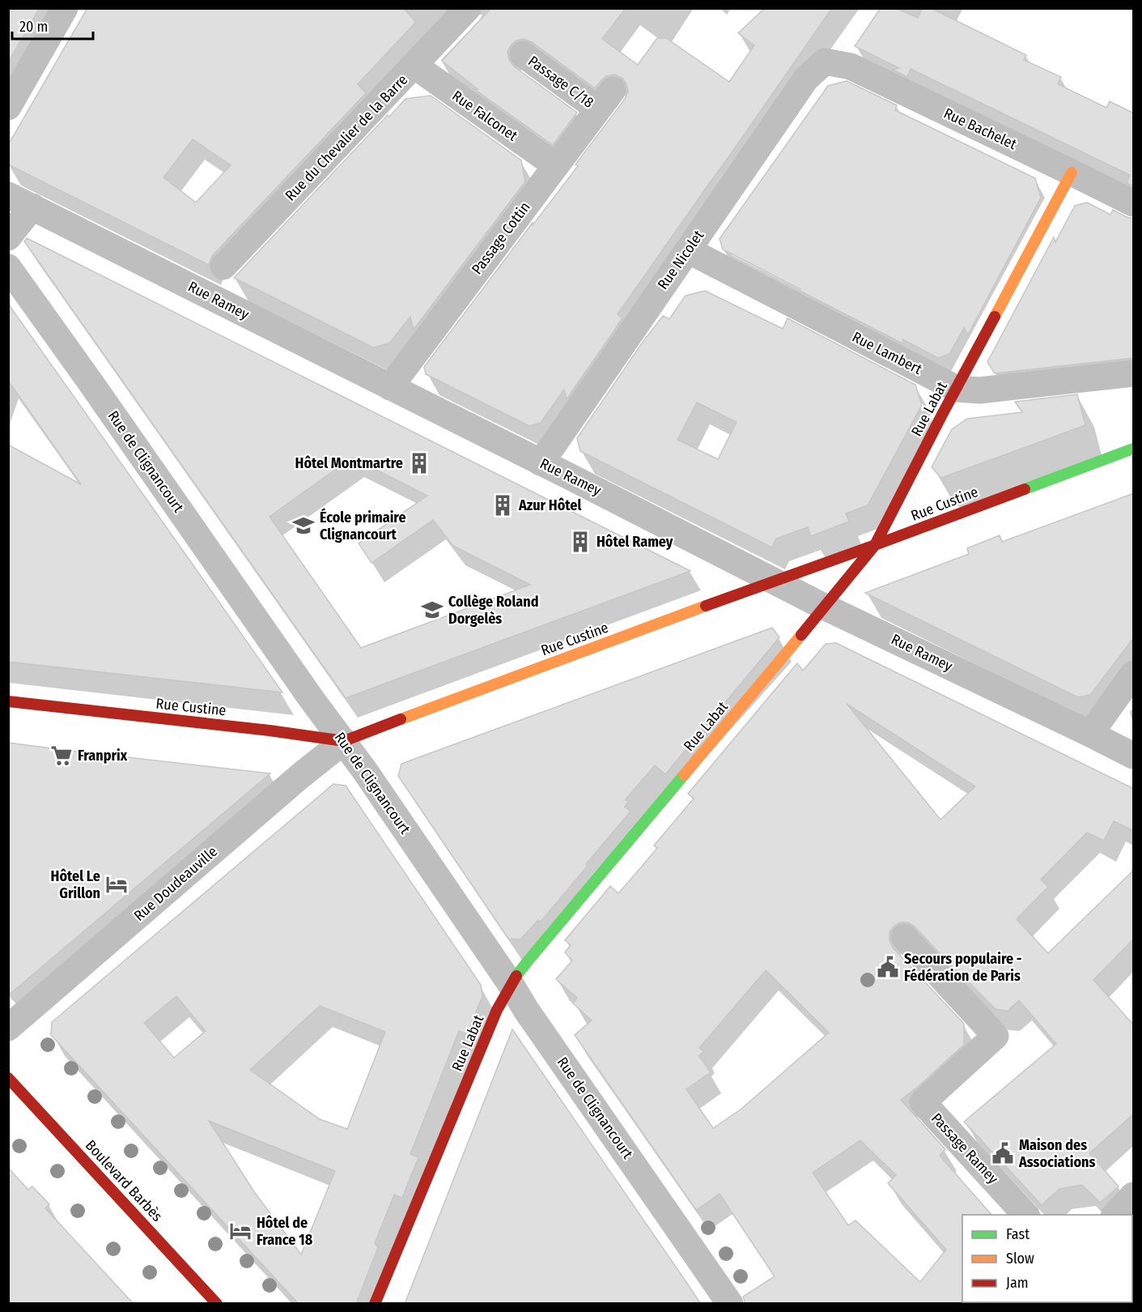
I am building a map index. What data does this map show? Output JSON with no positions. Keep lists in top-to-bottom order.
{
  "streets": {
    "street": [
      "Passage C/18",
      "Rue Falconet",
      "Rue Bachelet",
      "Rue du Chevalier de la Barre",
      "Passage Cottin",
      "Rue Nicolet",
      "Rue Ramey",
      "Rue Lambert",
      "Rue Labat",
      "Rue de Clignancourt",
      "Rue Custine",
      "Rue Doudeauville",
      "Passage Ramey",
      "Boulevard Barbès"
    ]
  },
  "crossings": [
    ["Passage C/18", "Passage Cottin"],
    ["Rue Falconet", "Rue du Chevalier de la Barre"],
    ["Rue Falconet", "Passage Cottin"],
    ["Rue Bachelet", "Rue Nicolet"],
    ["Rue Bachelet", "Rue Labat"],
    ["Passage Cottin", "Rue Ramey"],
    ["Rue Nicolet", "Rue Ramey"],
    ["Rue Nicolet", "Rue Lambert"],
    ["Rue Ramey", "Rue Labat"],
    ["Rue Ramey", "Rue Custine"],
    ["Rue Lambert", "Rue Labat"],
    ["Rue Labat", "Rue de Clignancourt"],
    ["Rue Labat", "Rue Custine"],
    ["Rue de Clignancourt", "Rue Custine"],
    ["Rue de Clignancourt", "Rue Doudeauville"],
    ["Rue Custine", "Rue Doudeauville"]
  ],
  "places": {
    "building": ["Hôtel Montmartre", "Azur Hôtel", "Hôtel Ramey"],
    "school or university": ["École primaire Clignancourt", "Collège Roland Dorgelès"],
    "supermarket": ["Franprix"],
    "hotel": ["Hôtel Le Grillon", "Hôtel de France 18"],
    "public building": ["Secours populaire - Fédération de Paris", "Maison des Associations"]
  },
  "legend": ["Fast", "Slow", "Jam"],
  "scale_bar": "20 m"
}
